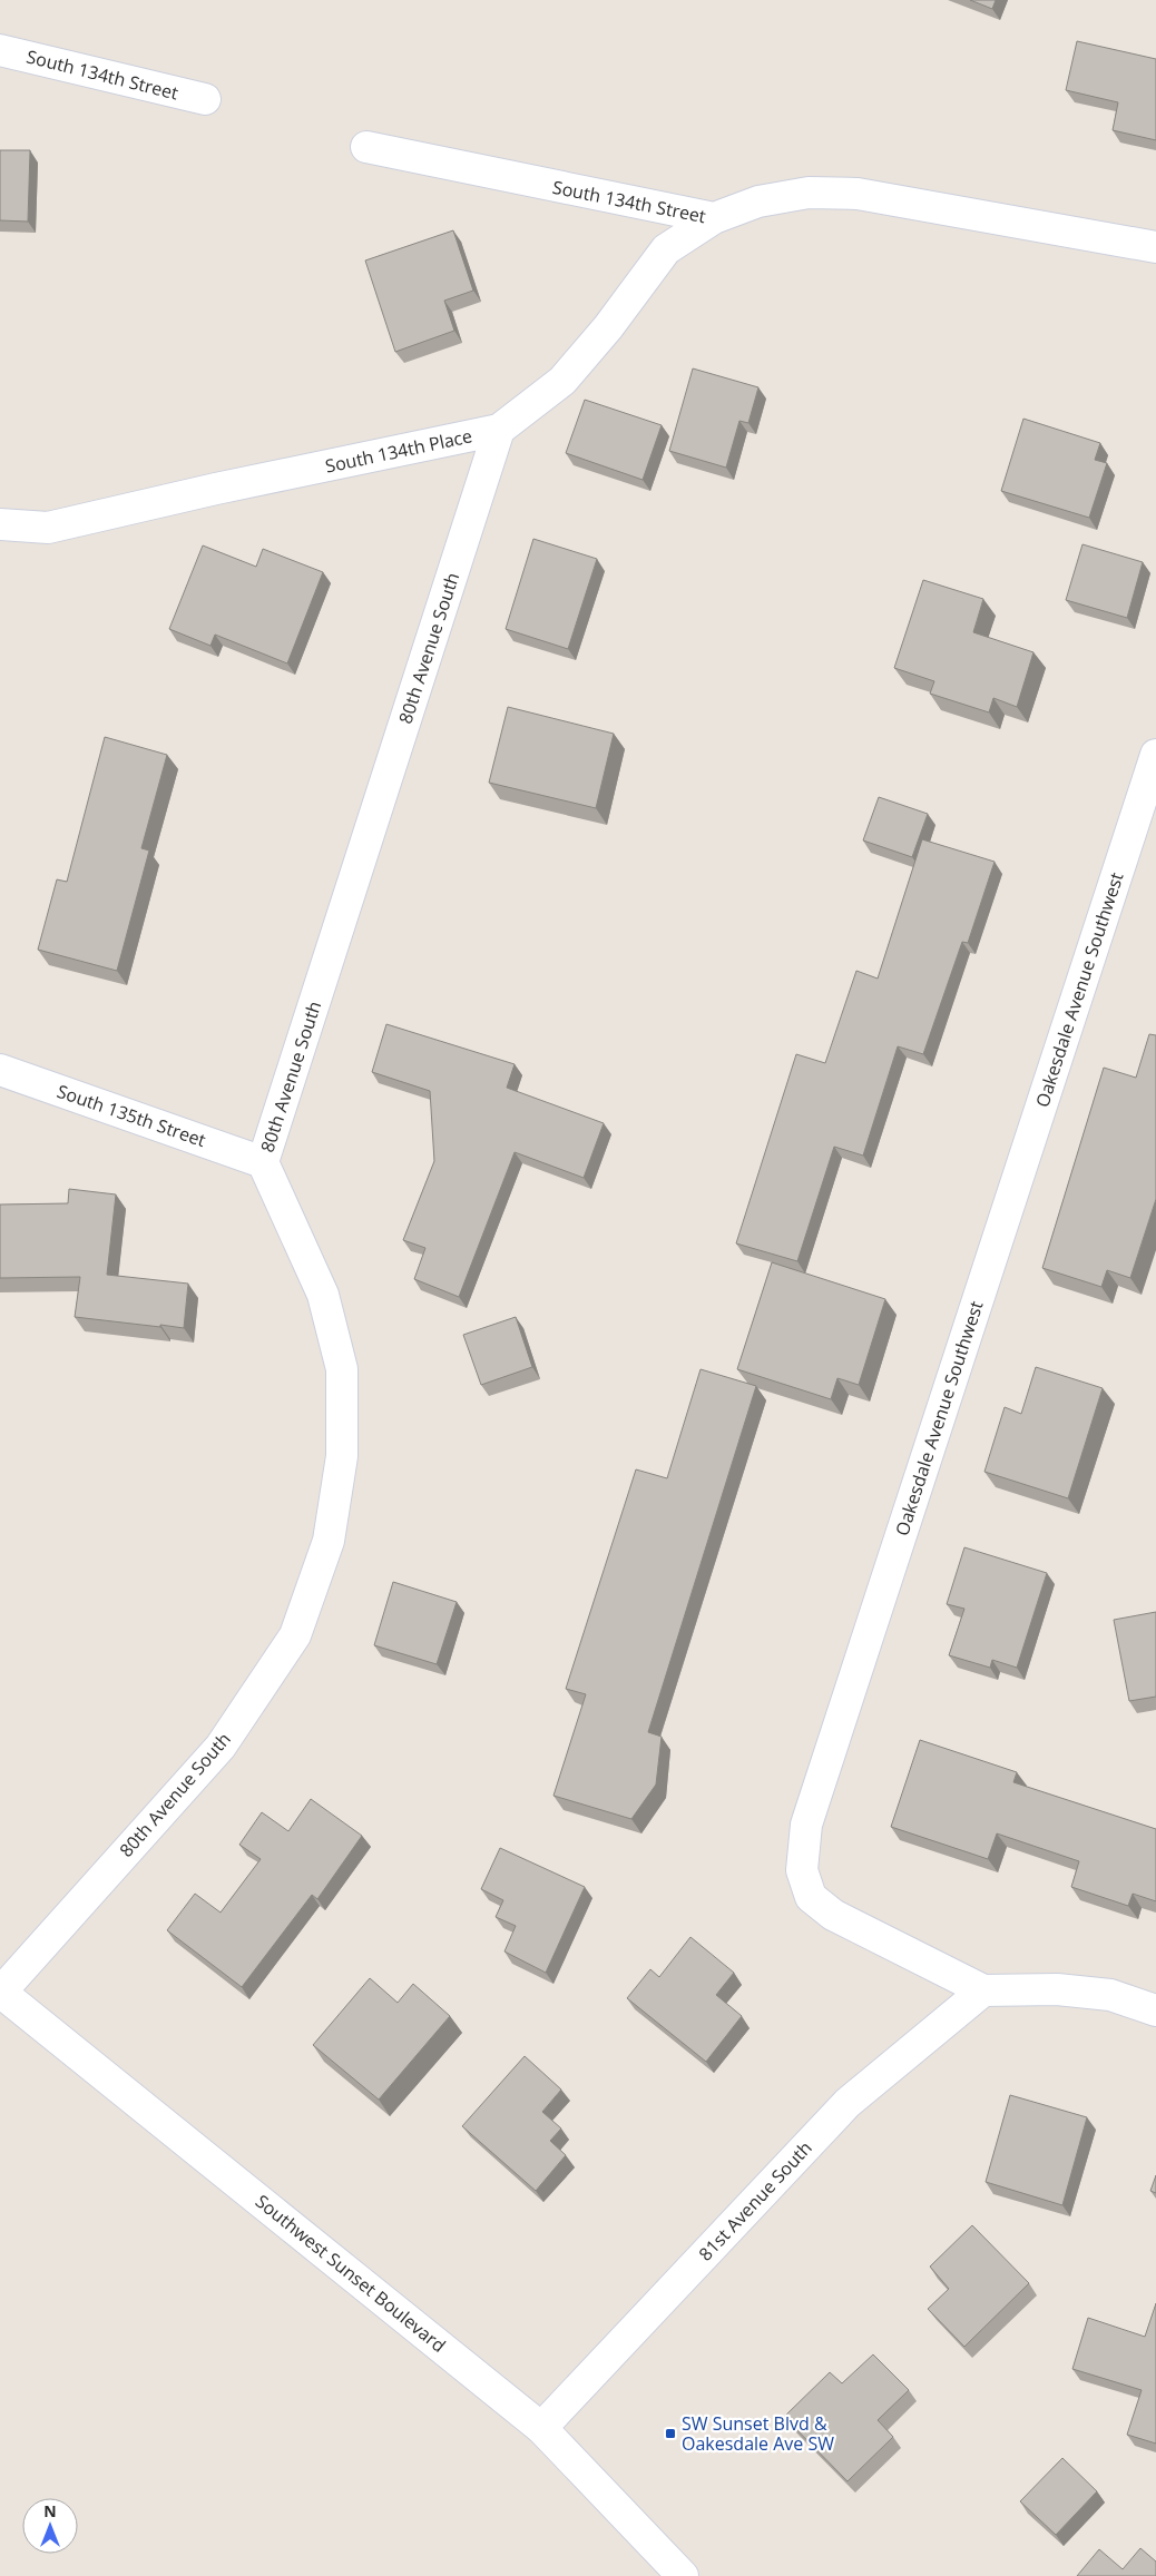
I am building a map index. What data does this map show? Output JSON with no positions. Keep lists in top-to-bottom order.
{
  "streets": {
    "street": [
      "South 134th Street",
      "South 134th Place",
      "80th Avenue South",
      "Oakesdale Avenue Southwest",
      "South 135th Street",
      "81st Avenue South",
      "Southwest Sunset Boulevard"
    ]
  },
  "crossings": [
    ["South 134th Street", "South 134th Place"],
    ["South 134th Place", "80th Avenue South"],
    ["80th Avenue South", "South 135th Street"],
    ["80th Avenue South", "Southwest Sunset Boulevard"],
    ["Oakesdale Avenue Southwest", "81st Avenue South"],
    ["81st Avenue South", "Southwest Sunset Boulevard"]
  ],
  "places": {
    "transit": ["SW Sunset Blvd & Oakesdale Ave SW"]
  },
  "north": "top"
}
